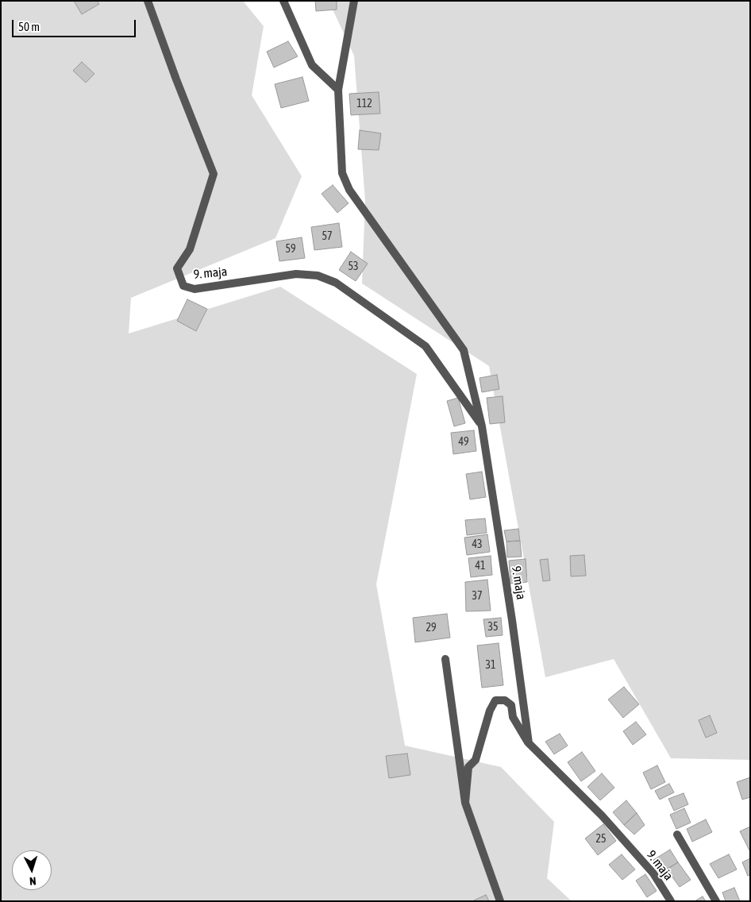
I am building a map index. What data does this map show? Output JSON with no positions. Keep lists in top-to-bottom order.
{
  "streets": {
    "street": ["9. maja"]
  },
  "house_numbers": [
    "112",
    "57",
    "59",
    "53",
    "49",
    "43",
    "41",
    "37",
    "35",
    "29",
    "31",
    "25"
  ],
  "scale_bar": "50 m",
  "north": "bottom"
}
